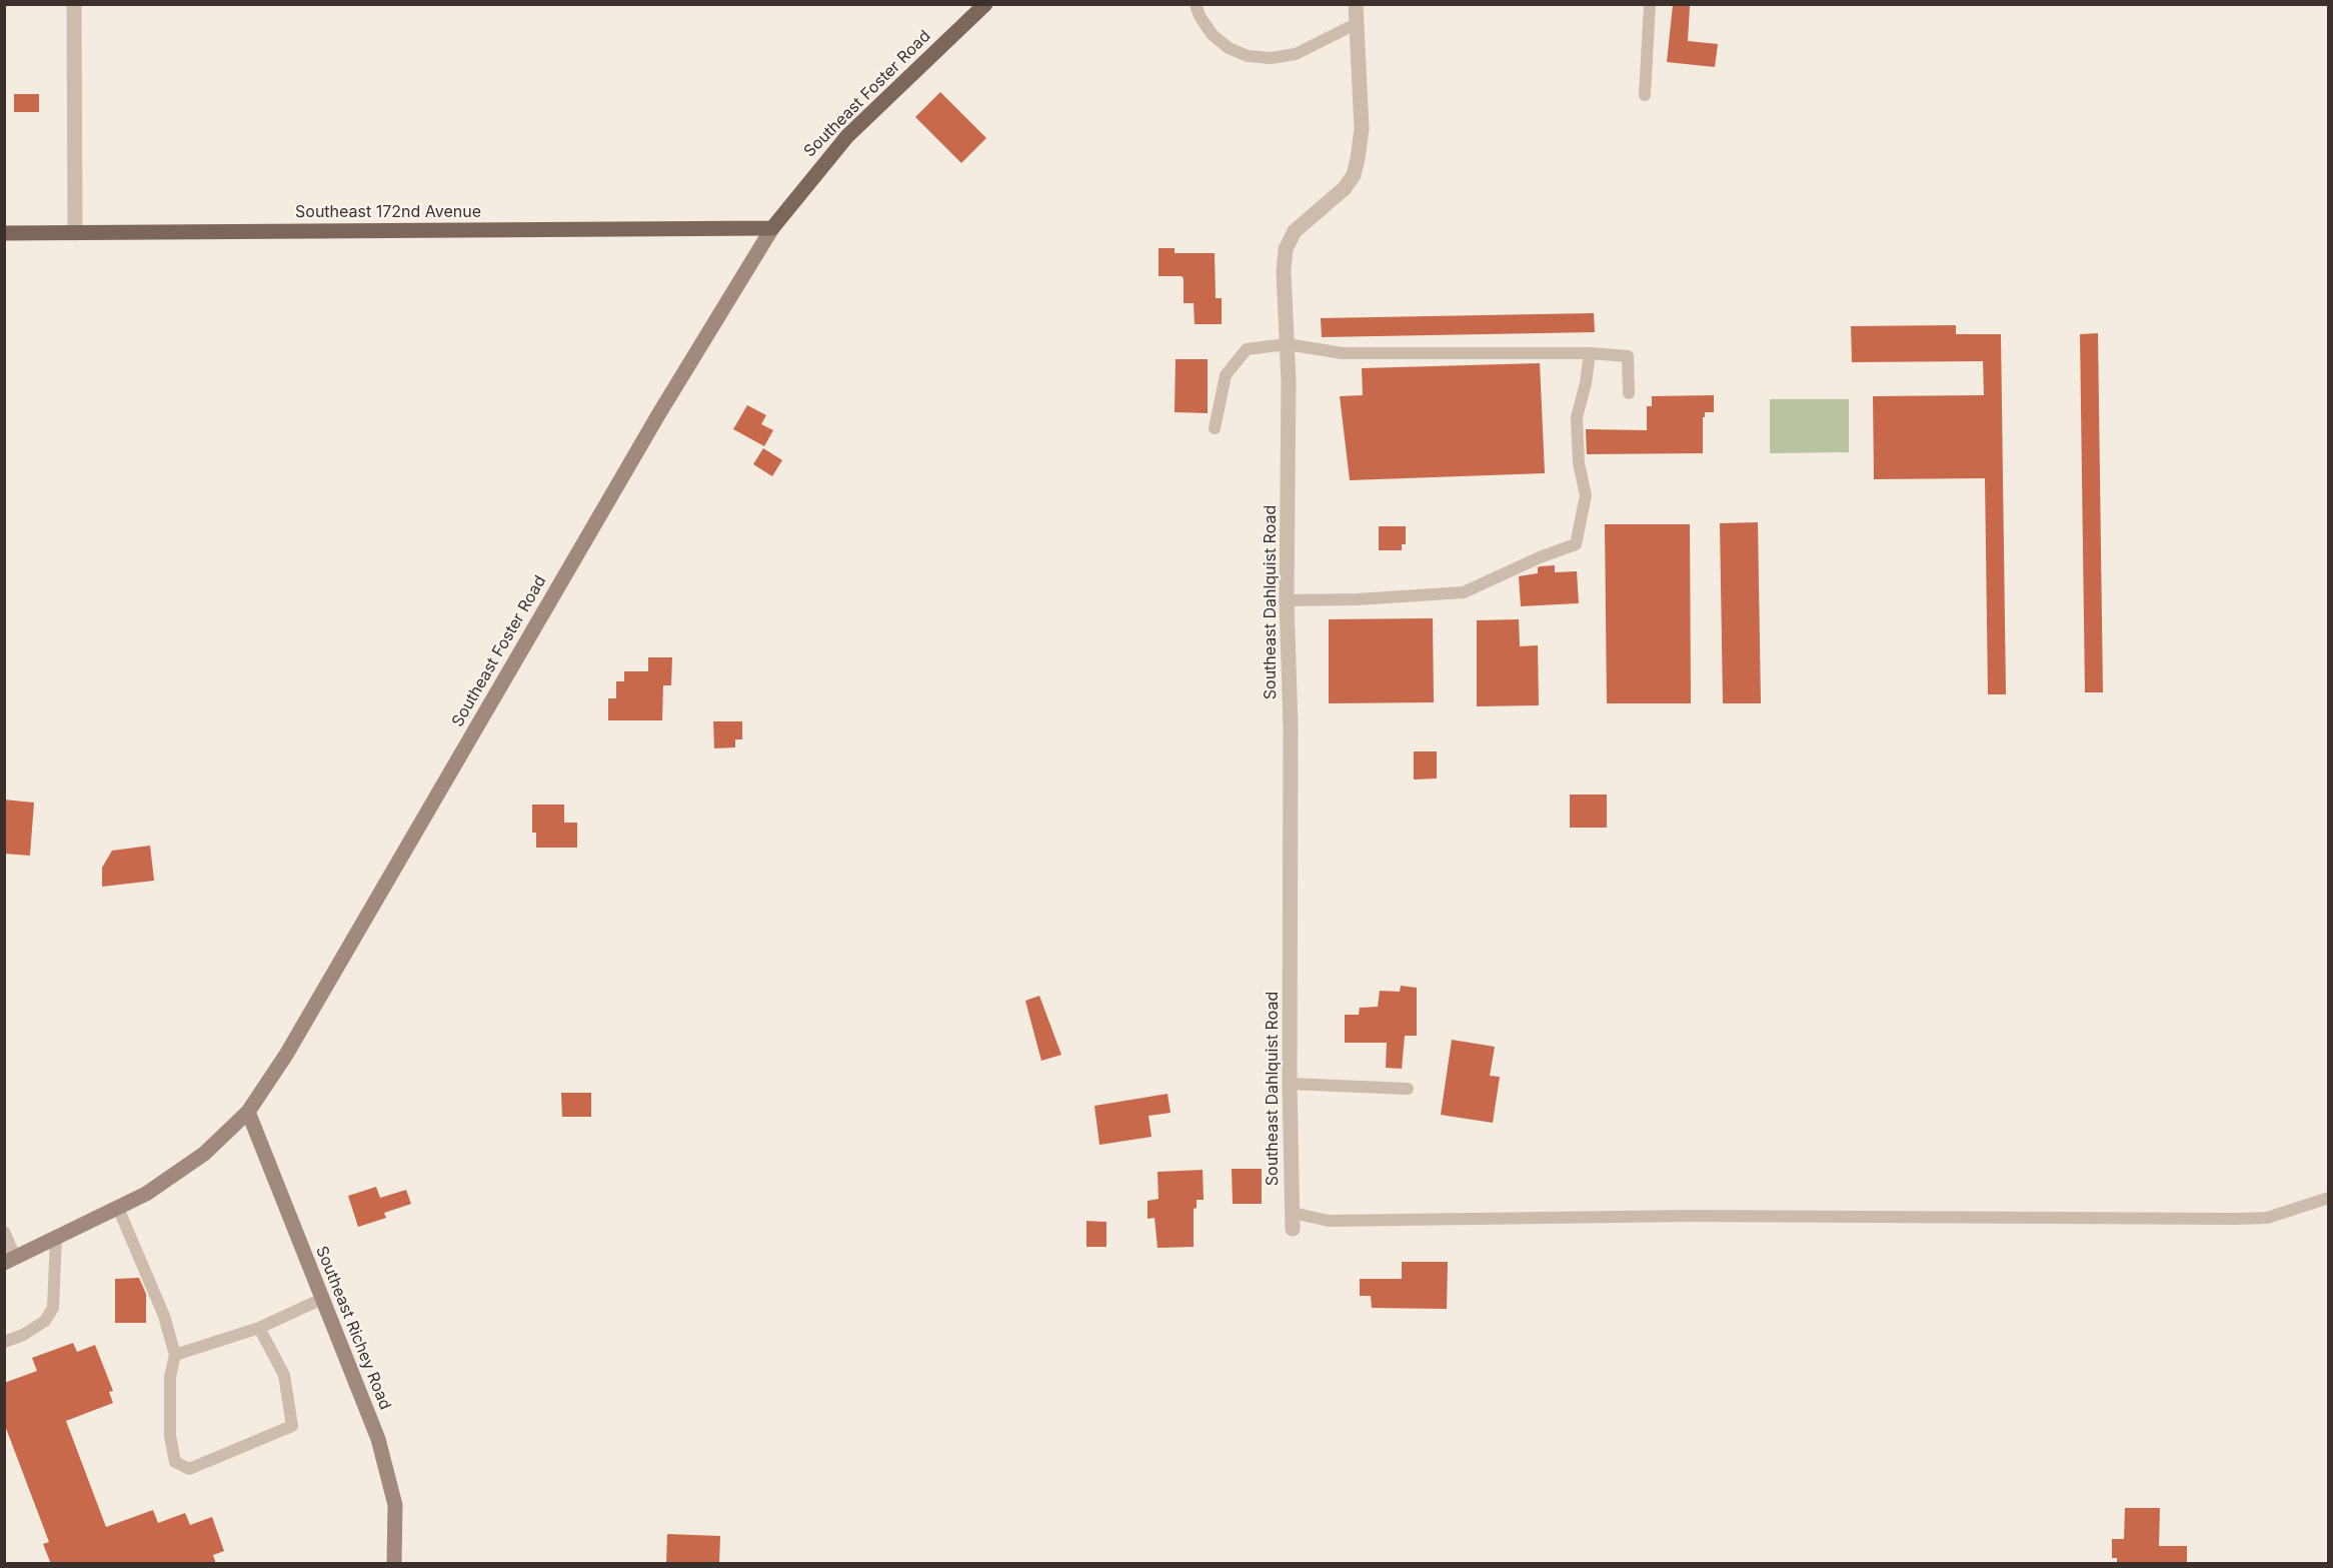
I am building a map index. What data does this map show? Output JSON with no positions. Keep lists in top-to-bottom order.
{
  "streets": {
    "main road": ["Southeast Foster Road", "Southeast 172nd Avenue", "Southeast Richey Road"],
    "street": ["Southeast Dahlquist Road"]
  },
  "crossings": [
    ["Southeast Foster Road", "Southeast 172nd Avenue"],
    ["Southeast Foster Road", "Southeast Richey Road"]
  ]
}
